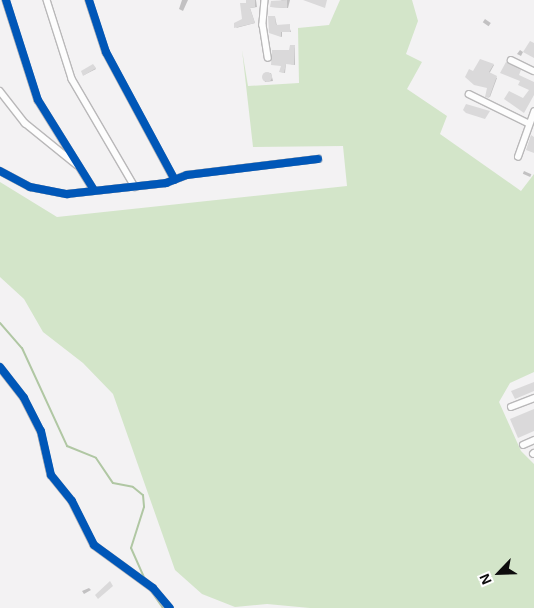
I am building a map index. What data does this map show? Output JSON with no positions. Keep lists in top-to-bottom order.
{
  "north": "bottom left"
}
